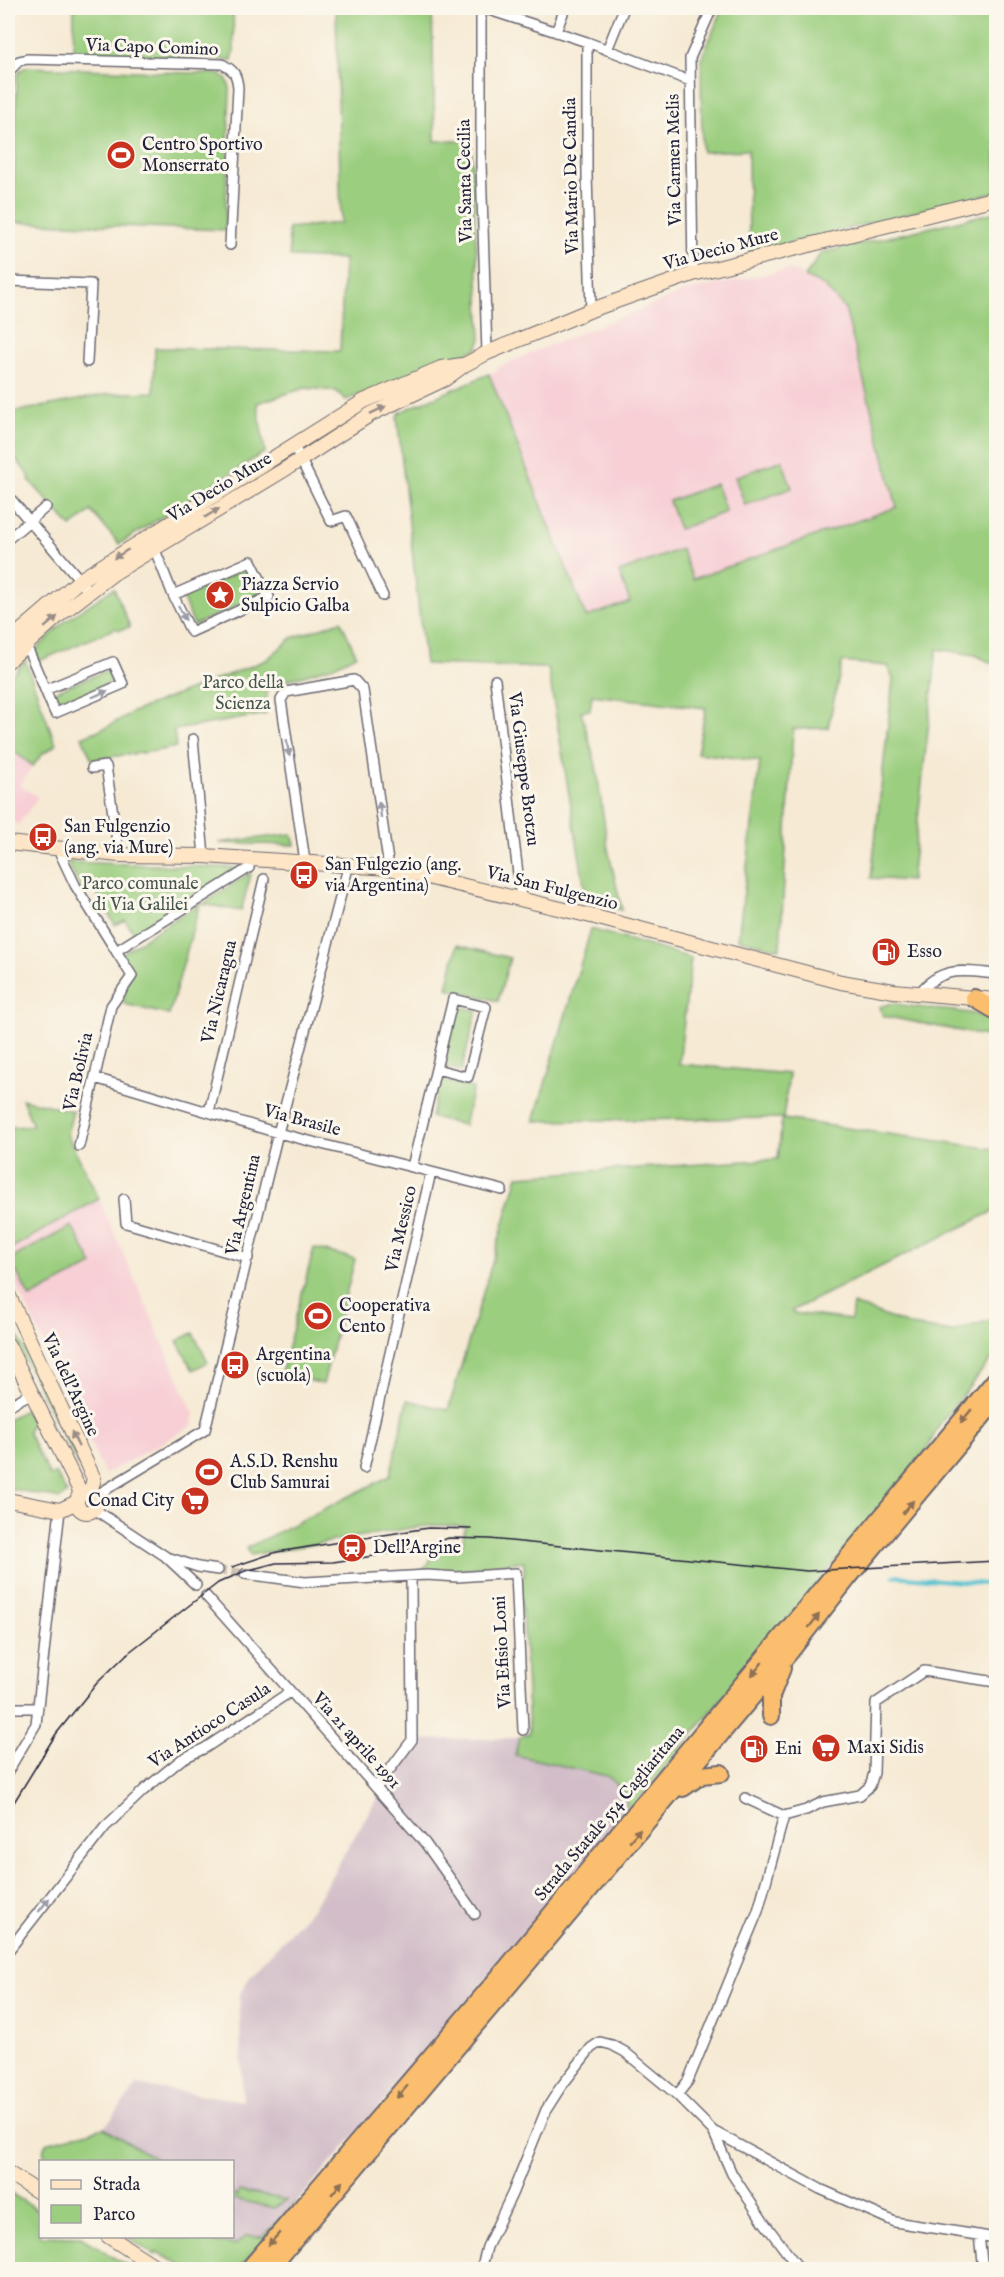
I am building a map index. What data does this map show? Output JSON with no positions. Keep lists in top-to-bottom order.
{
  "streets": {
    "highway": ["Strada Statale 554 Cagliaritana"],
    "street": [
      "Via Capo Comino",
      "Via Carmen Melis",
      "Via Mario De Candia",
      "Via Santa Cecilia",
      "Via Decio Mure",
      "Via Giuseppe Brotzu",
      "Via San Fulgenzio",
      "Via Nicaragua",
      "Via Bolivia",
      "Via Brasile",
      "Via Argentina",
      "Via Messico",
      "Via dell'Argine",
      "Via Efisio Loni",
      "Via Antioco Casula",
      "Via 21 aprile 1991"
    ]
  },
  "crossings": [
    ["Via Carmen Melis", "Via Decio Mure"],
    ["Via Mario De Candia", "Via Decio Mure"],
    ["Via Santa Cecilia", "Via Decio Mure"],
    ["Via Giuseppe Brotzu", "Via San Fulgenzio"],
    ["Via San Fulgenzio", "Via Argentina"],
    ["Via Nicaragua", "Via Brasile"],
    ["Via Bolivia", "Via Brasile"],
    ["Via Brasile", "Via Argentina"],
    ["Via Brasile", "Via Messico"],
    ["Via Argentina", "Via dell'Argine"],
    ["Via Antioco Casula", "Via 21 aprile 1991"]
  ],
  "one_way": ["Via Antioco Casula"],
  "parks": ["Parco della Scienza", "Parco comunale di Via Galilei"],
  "places": {
    "sports": ["Centro Sportivo Monserrato", "Cooperativa Cento", "A.S.D. Renshu Club Samurai"],
    "place": ["Piazza Servio Sulpicio Galba"],
    "bus stop": ["San Fulgenzio (ang. via Mure)", "San Fulgezio (ang. via Argentina)", "Argentina (scuola)"],
    "fuel station": ["Esso", "Eni"],
    "supermarket": ["Conad City", "Maxi Sidis"],
    "station": ["Dell'Argine"]
  },
  "legend": ["Strada", "Parco"]
}
